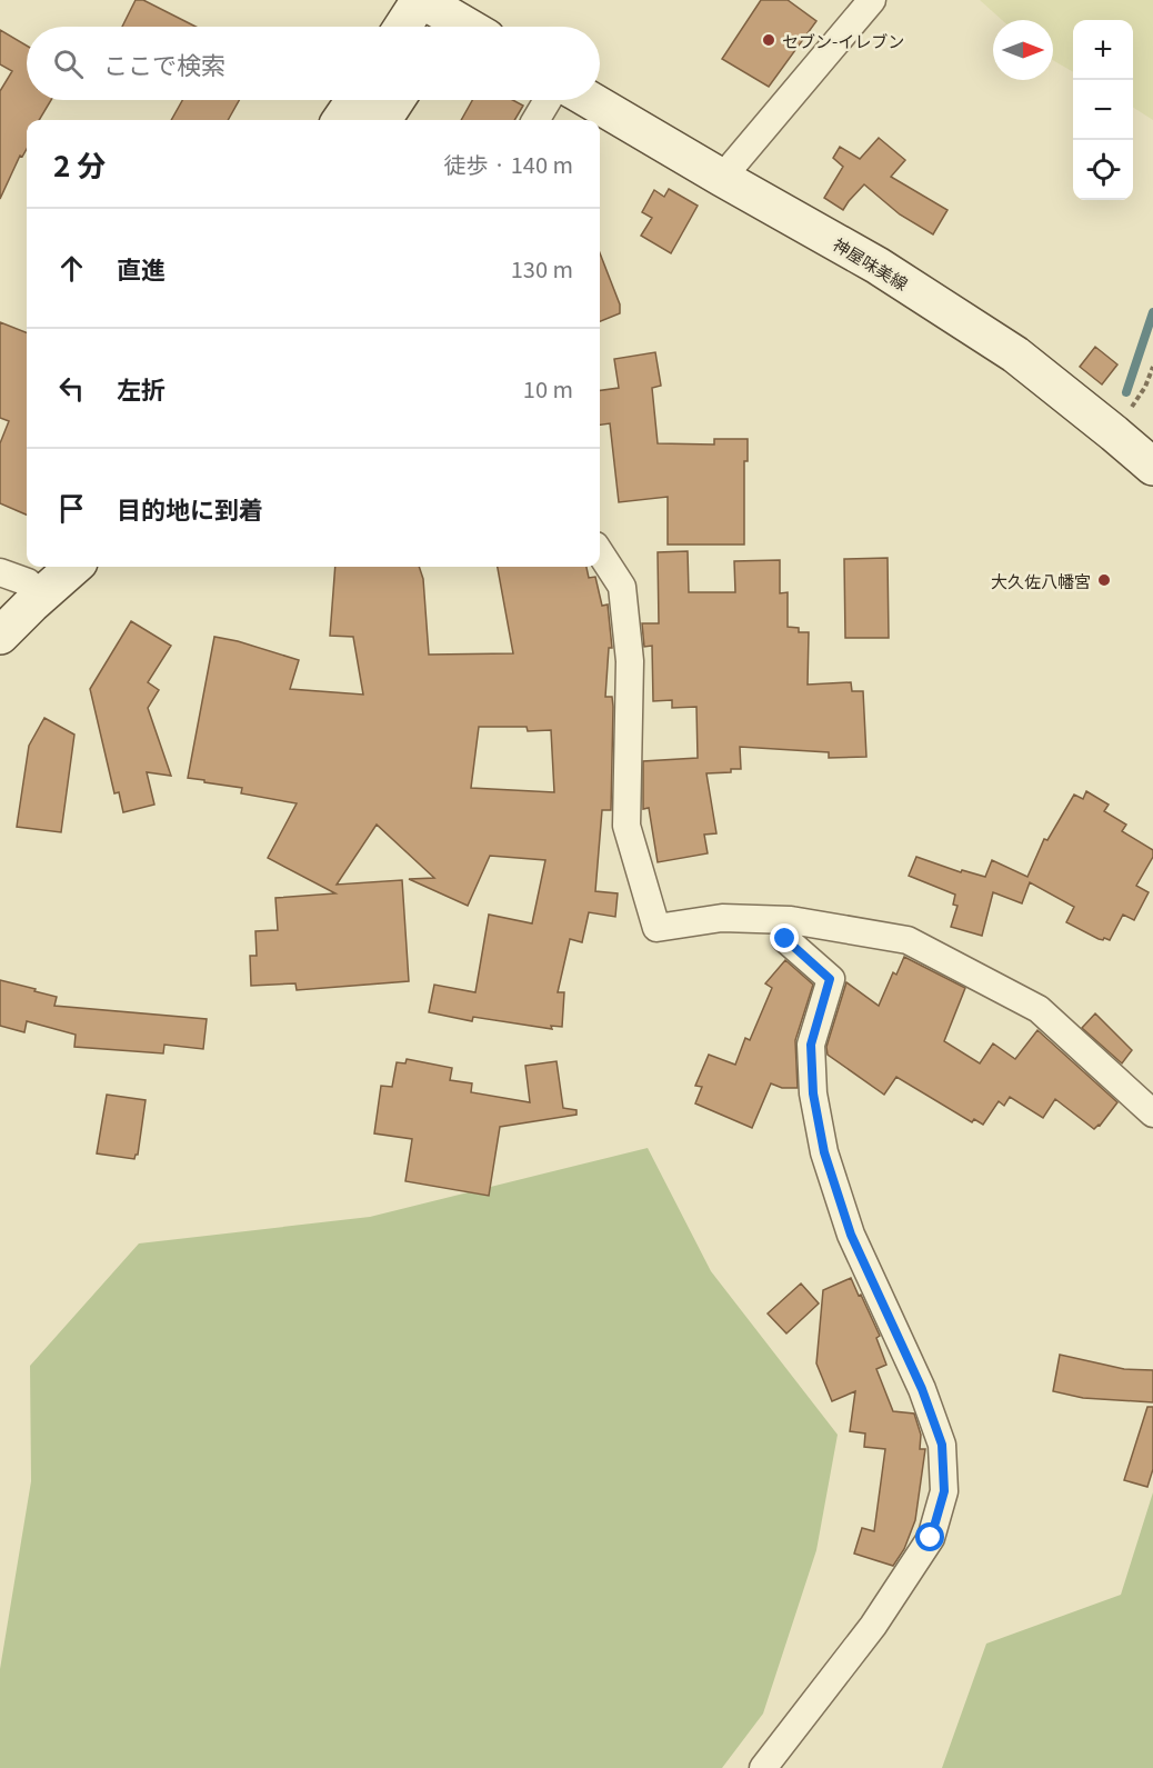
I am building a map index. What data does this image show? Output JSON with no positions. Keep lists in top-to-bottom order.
{
  "streets": {
    "main road": ["神屋味美線"]
  },
  "places": ["セブン-イレブン", "大久佐八幡宮"],
  "north": "right",
  "page": {
    "map_buttons": ["+", "−"],
    "search": "ここで検索",
    "heading": ["2 分", "徒歩 · 140 m"],
    "list": [
      ["直進", "130 m"],
      ["左折", "10 m"],
      "目的地に到着"
    ]
  }
}
